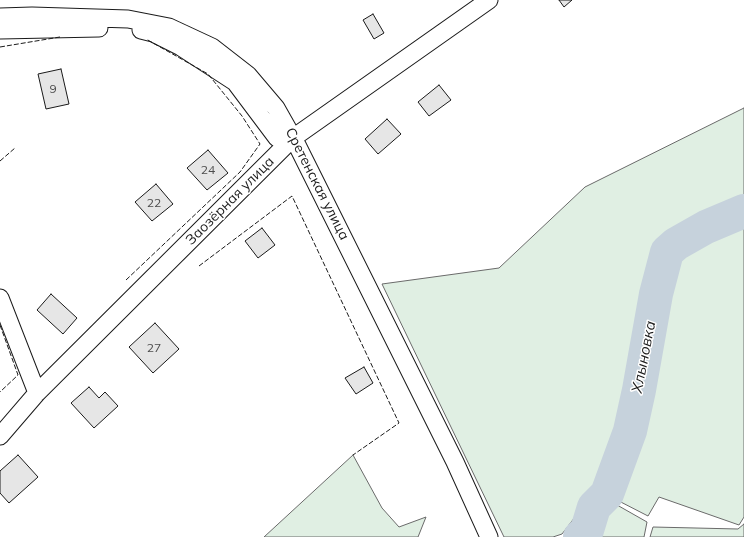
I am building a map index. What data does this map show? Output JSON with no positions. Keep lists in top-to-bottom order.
{
  "streets": {
    "street": ["Сретенская улица", "Заозёрная улица"]
  },
  "crossings": [
    ["Сретенская улица", "Заозёрная улица"]
  ],
  "water": ["Хлыновка"],
  "house_numbers": [
    "9",
    "24",
    "22",
    "27"
  ]
}
